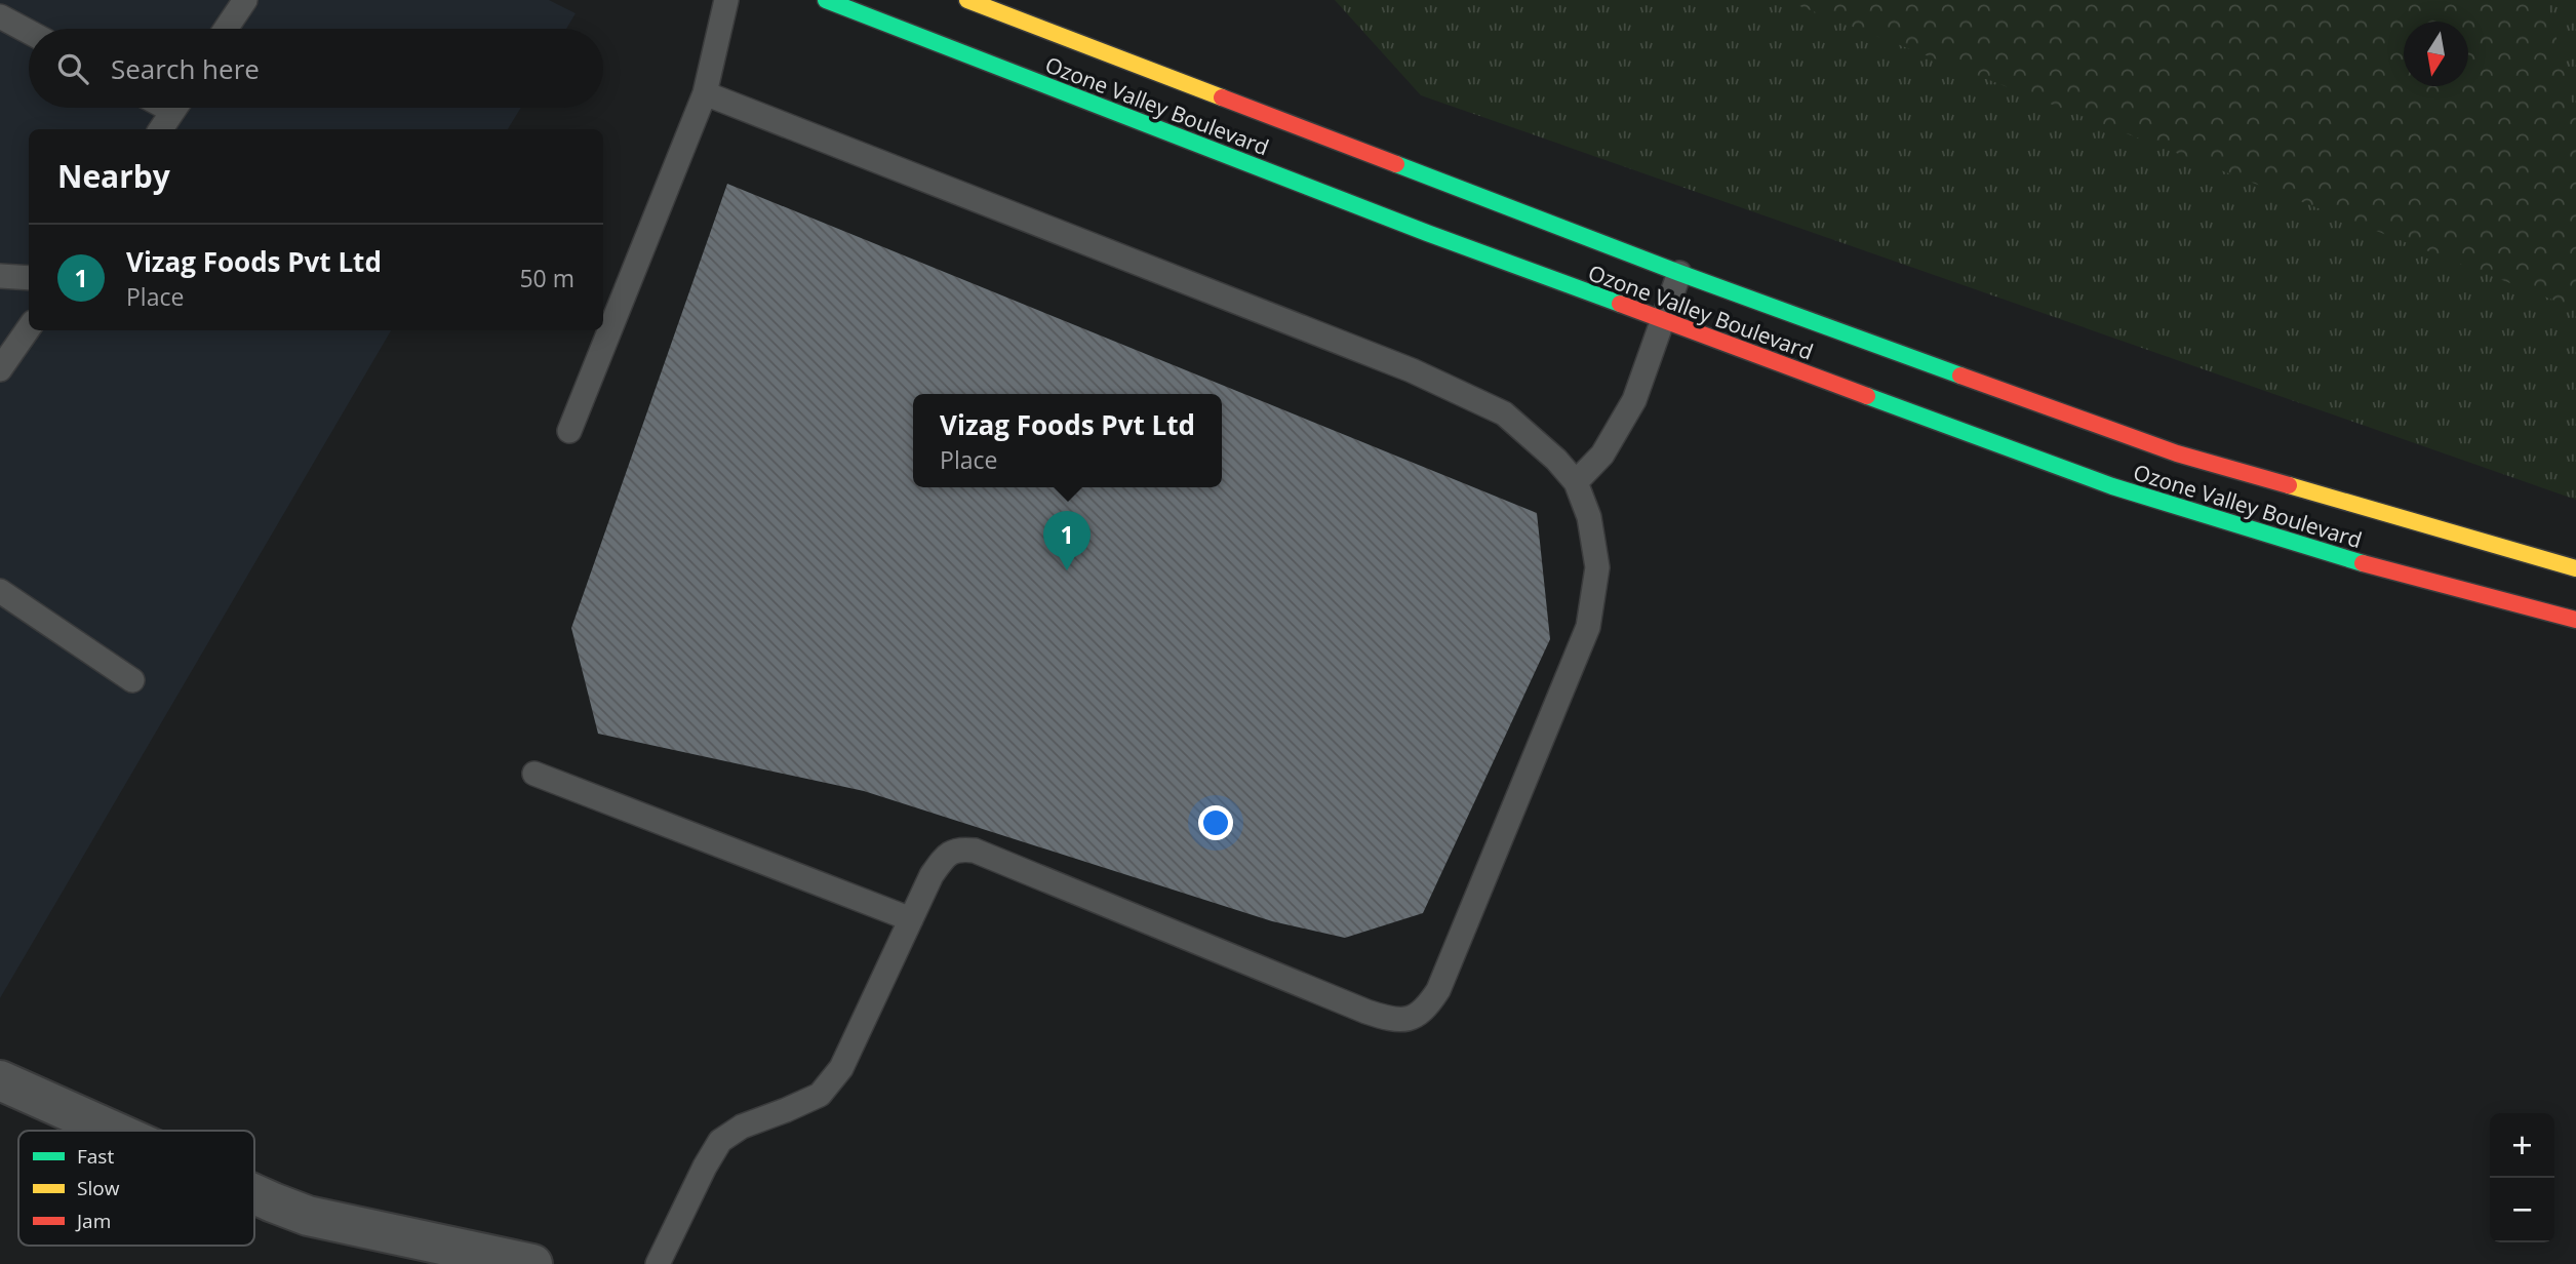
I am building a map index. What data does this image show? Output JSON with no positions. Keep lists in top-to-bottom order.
{
  "streets": {
    "street": ["Ozone Valley Boulevard"]
  },
  "legend": ["Fast", "Slow", "Jam"],
  "north": "bottom",
  "page": {
    "search": "Search here",
    "heading": "Nearby",
    "list": [
      {
        "mark": "1",
        "name": "Vizag Foods Pvt Ltd",
        "note": "Place",
        "value": "50 m"
      }
    ],
    "popup": ["Vizag Foods Pvt Ltd", "Place"],
    "pins": "1",
    "map_buttons": ["+", "−"]
  }
}
